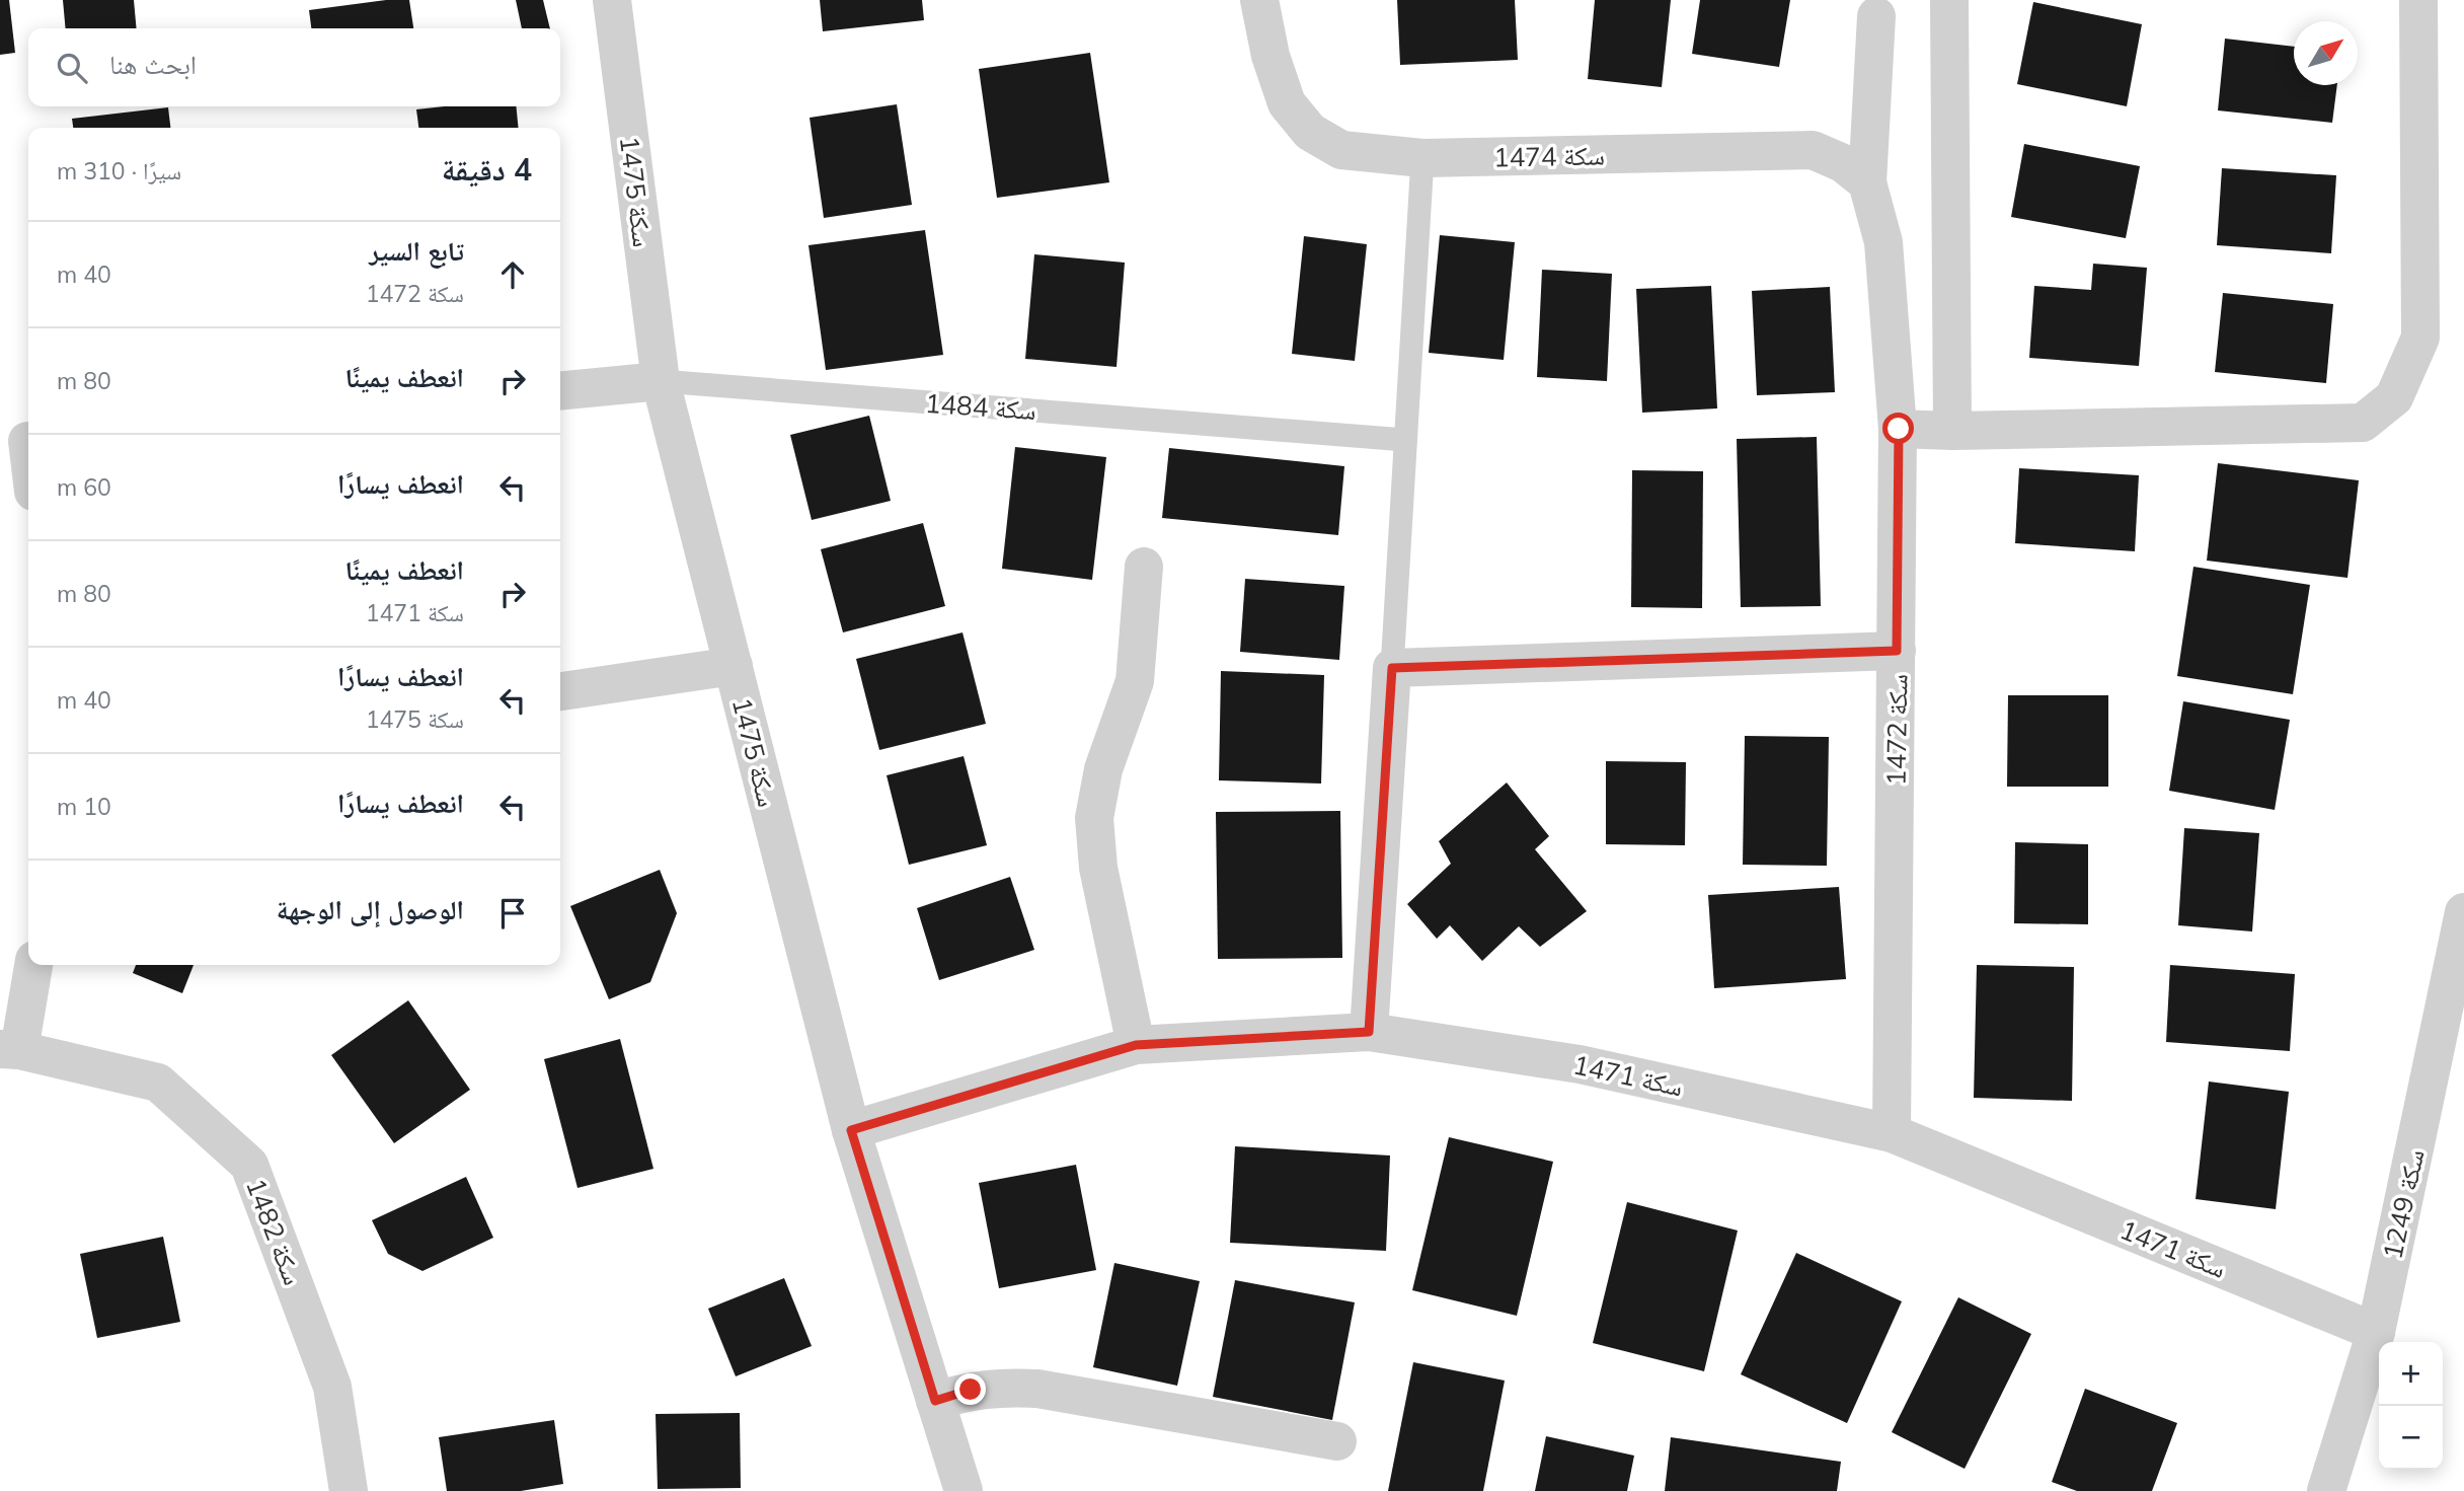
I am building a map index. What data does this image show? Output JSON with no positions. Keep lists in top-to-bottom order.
{
  "streets": {
    "street": [
      "سكة 1474",
      "سكة 1475",
      "سكة 1484",
      "سكة 1472",
      "سكة 1471",
      "سكة 1249",
      "سكة 1482"
    ]
  },
  "crossings": [
    ["سكة 1474", "سكة 1472"],
    ["سكة 1475", "سكة 1484"],
    ["سكة 1475", "سكة 1471"],
    ["سكة 1472", "سكة 1471"],
    ["سكة 1471", "سكة 1249"]
  ],
  "north": "top right",
  "page": {
    "search": "ابحث هنا",
    "heading": ["4 دقيقة", "سيرًا · 310 m"],
    "list": [
      ["تابع السير", "سكة 1472", "40 m"],
      ["انعطف يمينًا", "80 m"],
      ["انعطف يسارًا", "60 m"],
      ["انعطف يمينًا", "سكة 1471", "80 m"],
      ["انعطف يسارًا", "سكة 1475", "40 m"],
      ["انعطف يسارًا", "10 m"],
      "الوصول إلى الوجهة"
    ],
    "map_buttons": ["+", "−"]
  }
}
